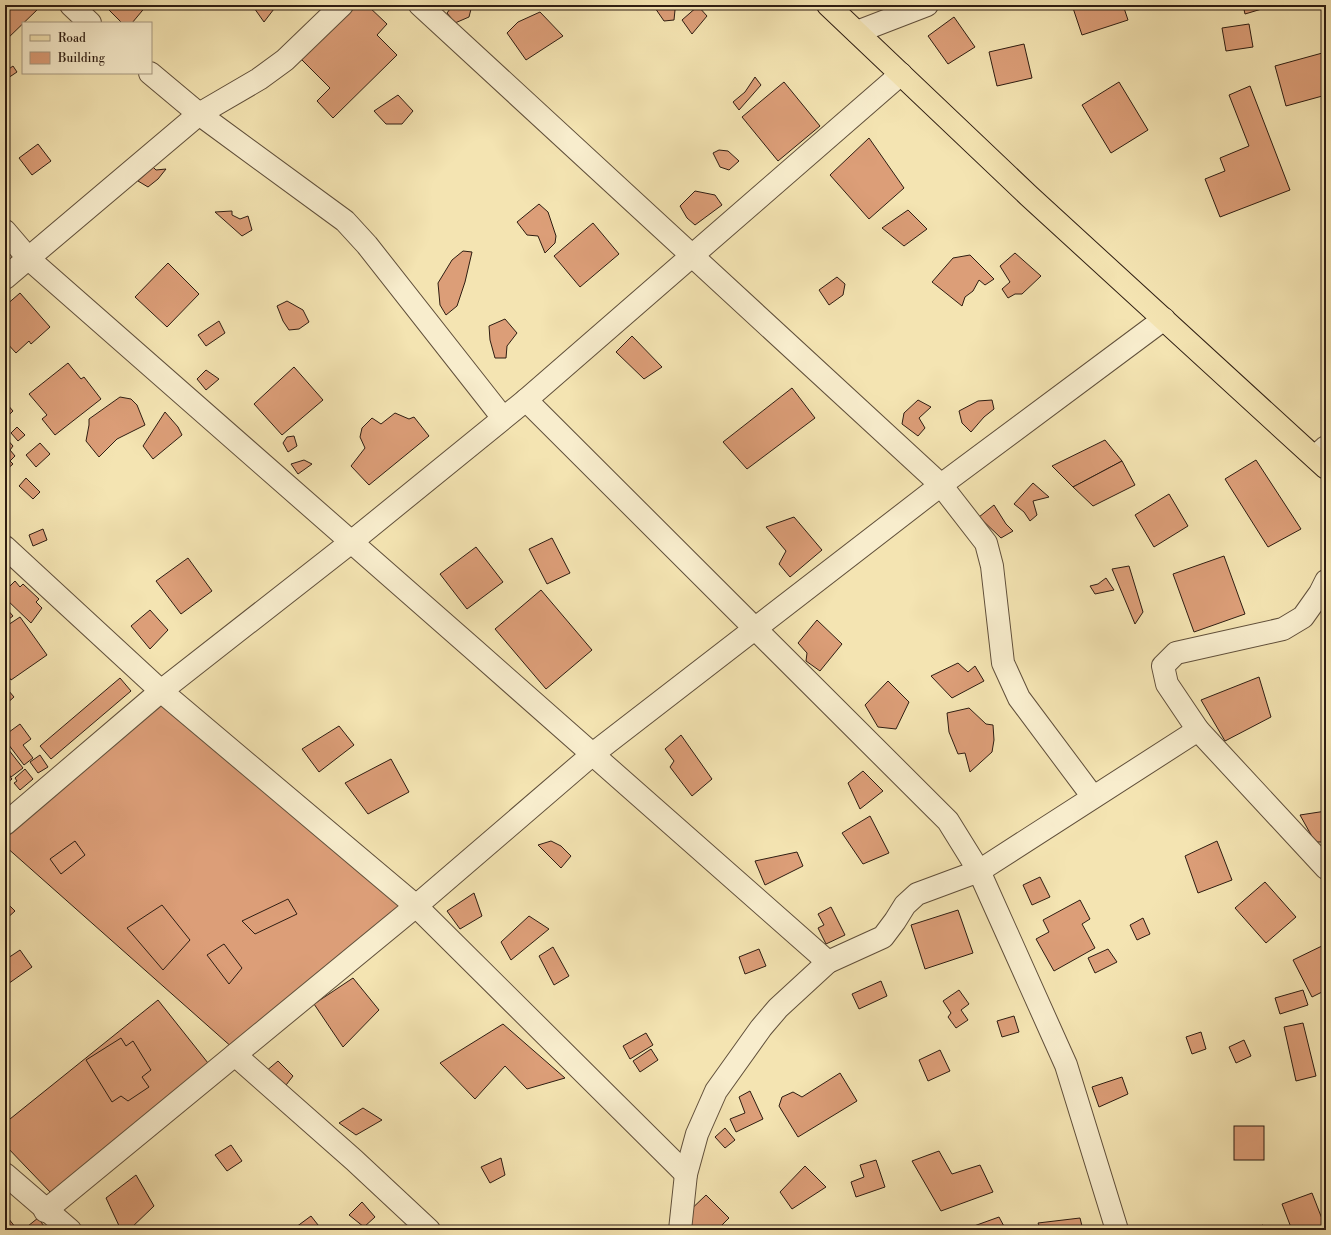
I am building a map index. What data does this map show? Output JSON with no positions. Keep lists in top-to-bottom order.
{
  "legend": ["Road", "Building"]
}
